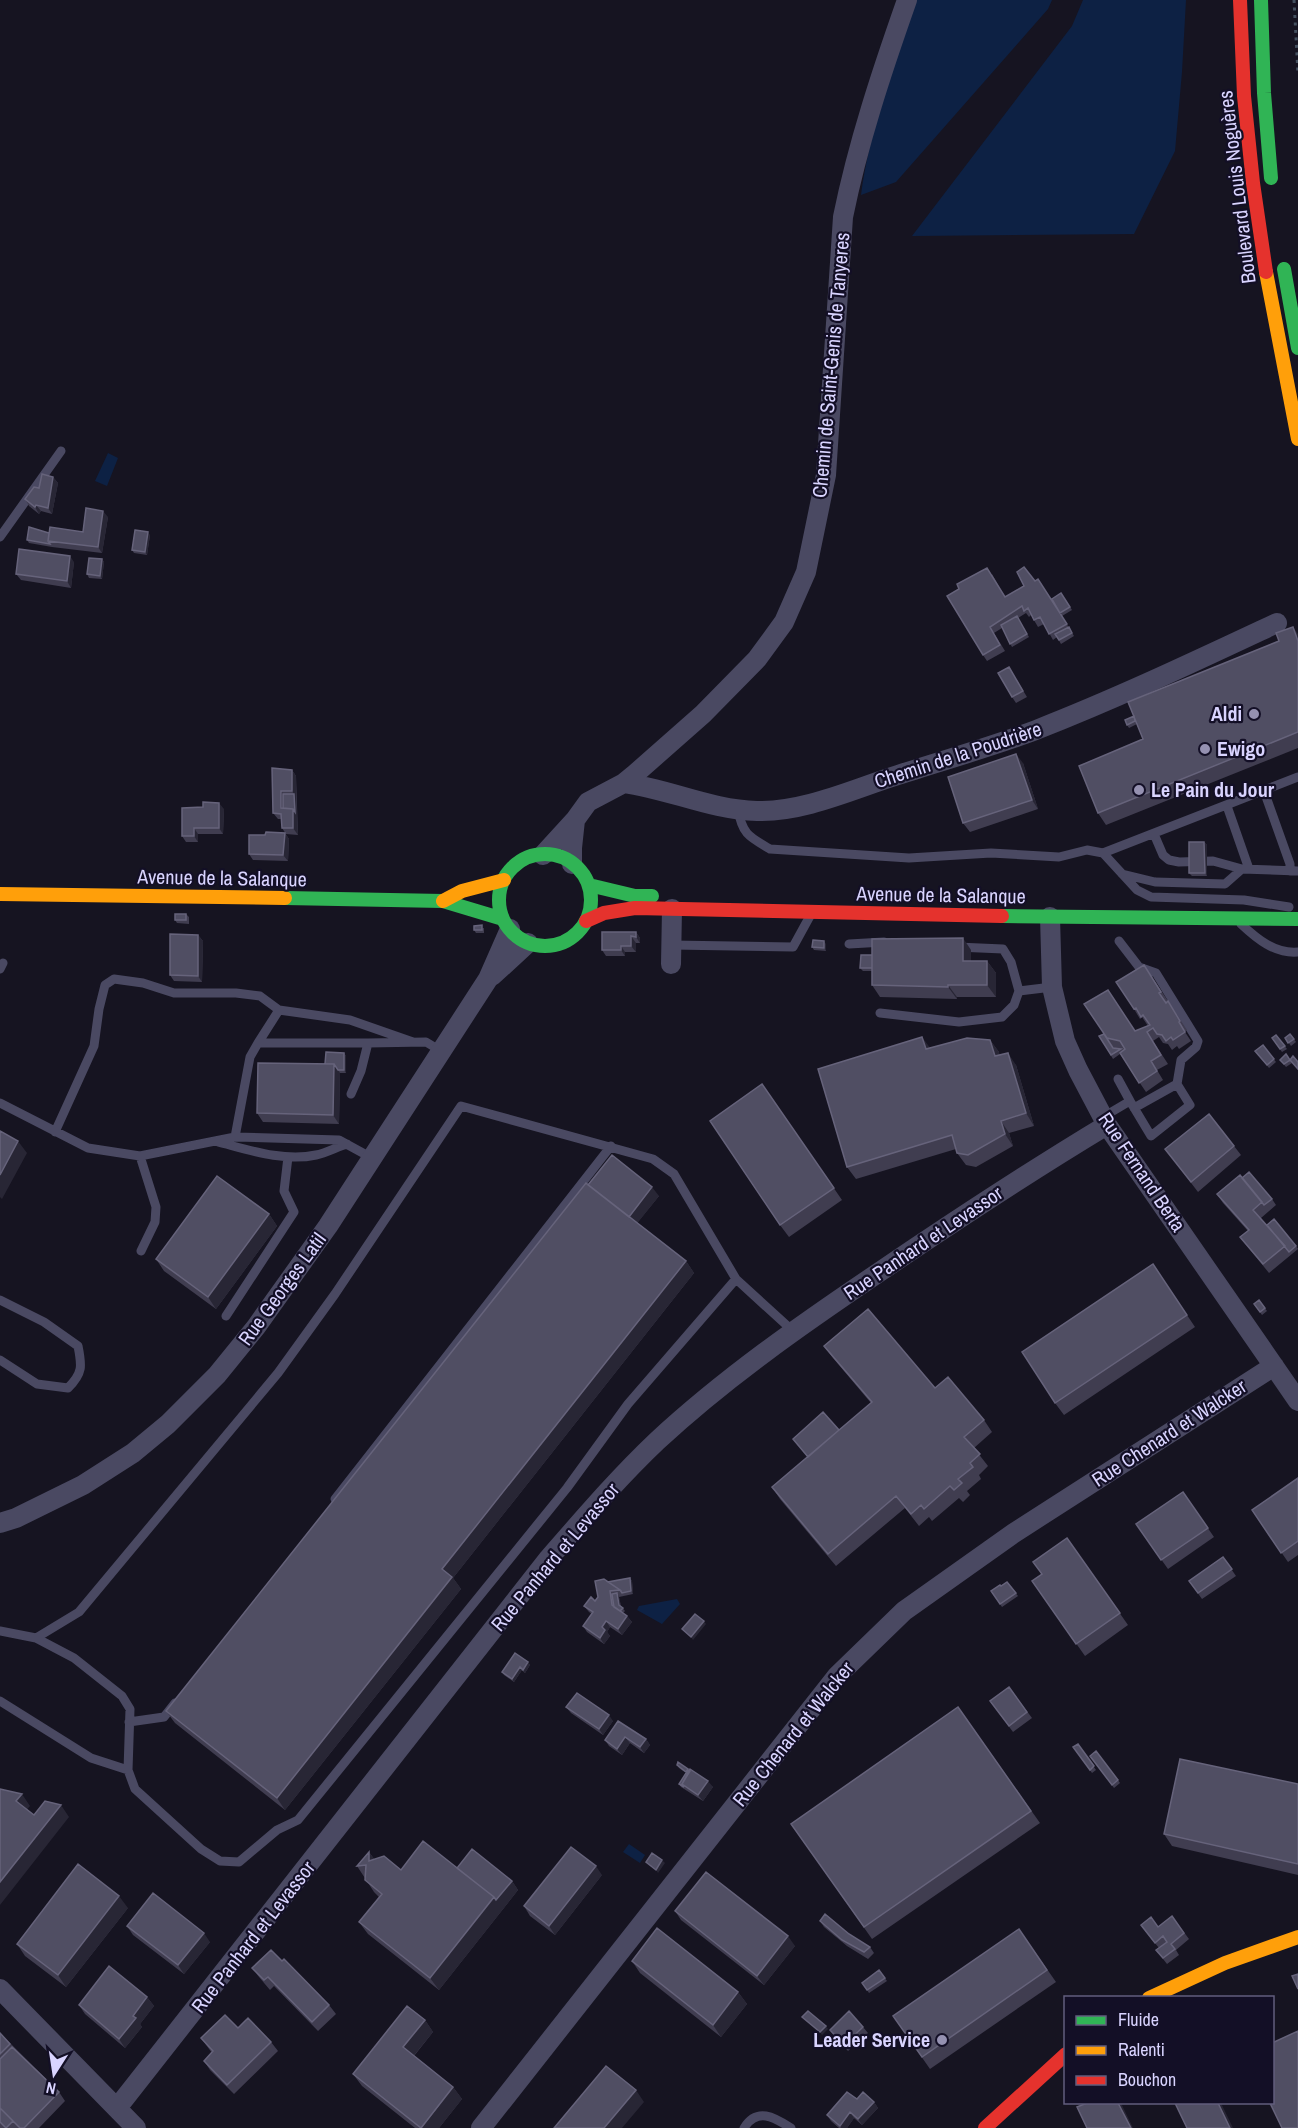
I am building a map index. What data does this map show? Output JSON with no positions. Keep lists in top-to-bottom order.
{
  "streets": {
    "main road": ["Boulevard Louis Noguères", "Avenue de la Salanque"],
    "street": [
      "Chemin de Saint-Genis de Tanyeres",
      "Chemin de la Poudrière",
      "Rue Fernand Berta",
      "Rue Panhard et Levassor",
      "Rue Georges Latil",
      "Rue Chenard et Walcker"
    ]
  },
  "crossings": [
    ["Chemin de Saint-Genis de Tanyeres", "Chemin de la Poudrière"],
    ["Chemin de Saint-Genis de Tanyeres", "Avenue de la Salanque"],
    ["Chemin de Saint-Genis de Tanyeres", "Rue Georges Latil"],
    ["Avenue de la Salanque", "Rue Fernand Berta"],
    ["Avenue de la Salanque", "Rue Georges Latil"],
    ["Rue Fernand Berta", "Rue Panhard et Levassor"],
    ["Rue Fernand Berta", "Rue Chenard et Walcker"]
  ],
  "places": [
    "Aldi",
    "Ewigo",
    "Le Pain du Jour",
    "Leader Service"
  ],
  "legend": ["Fluide", "Ralenti", "Bouchon"],
  "north": "bottom"
}
